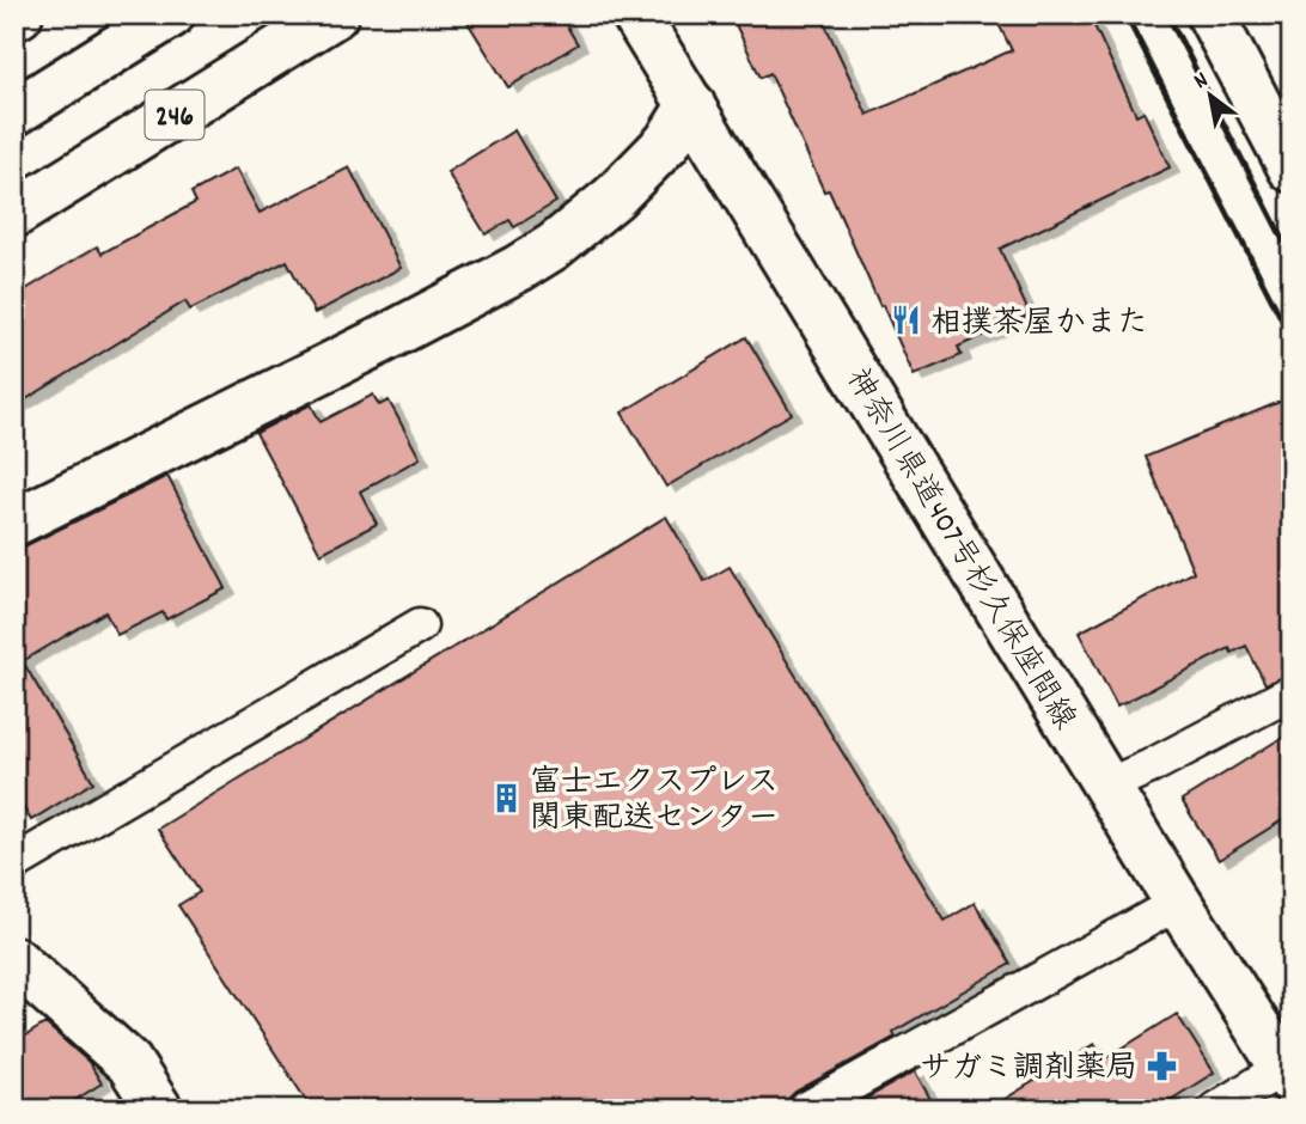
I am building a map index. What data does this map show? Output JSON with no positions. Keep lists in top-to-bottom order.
{
  "streets": {
    "main road": ["246", "神奈川県道407号杉久保座間線"]
  },
  "places": {
    "restaurant": ["相撲茶屋かまた"],
    "building": ["富士エクスプレス 関東配送センター"],
    "pharmacy": ["サガミ調剤薬局"]
  },
  "north": "top left"
}
